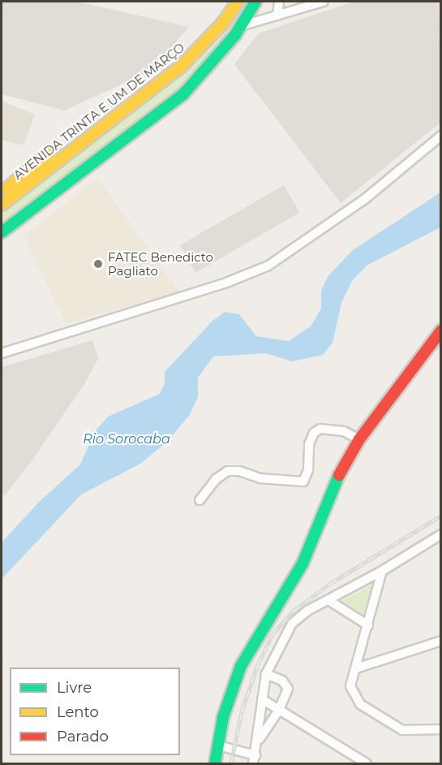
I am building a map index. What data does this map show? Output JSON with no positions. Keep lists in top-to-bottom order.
{
  "streets": {
    "main road": ["AVENIDA TRINTA E UM DE MARÇO"]
  },
  "water": ["Rio Sorocaba"],
  "places": ["FATEC Benedicto Pagliato"],
  "legend": ["Livre", "Lento", "Parado"]
}
